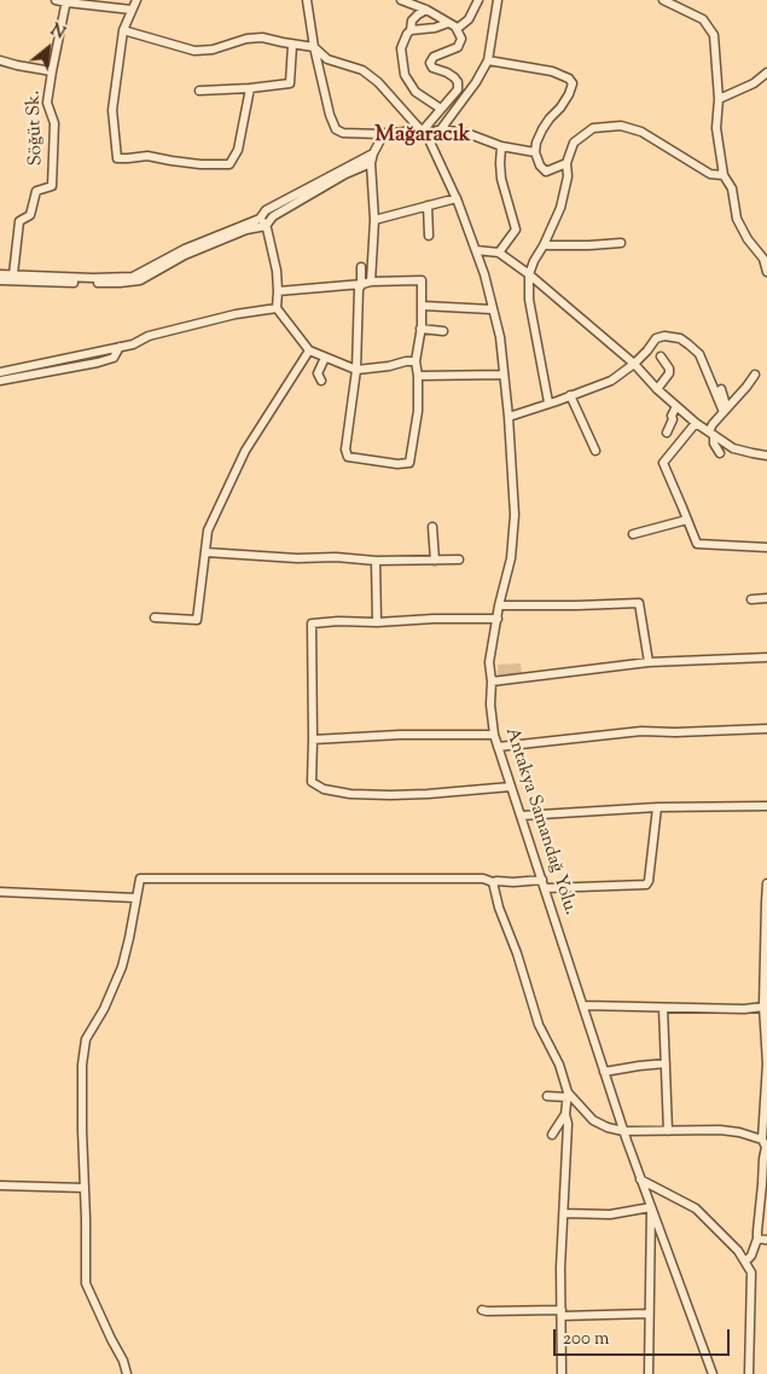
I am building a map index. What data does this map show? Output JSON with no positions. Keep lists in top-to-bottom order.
{
  "streets": {
    "street": ["Söğüt Sk.", "Antakya Samandağ Yolu."]
  },
  "districts": ["Mağaracık"],
  "scale_bar": "200 m",
  "north": "top right"
}
